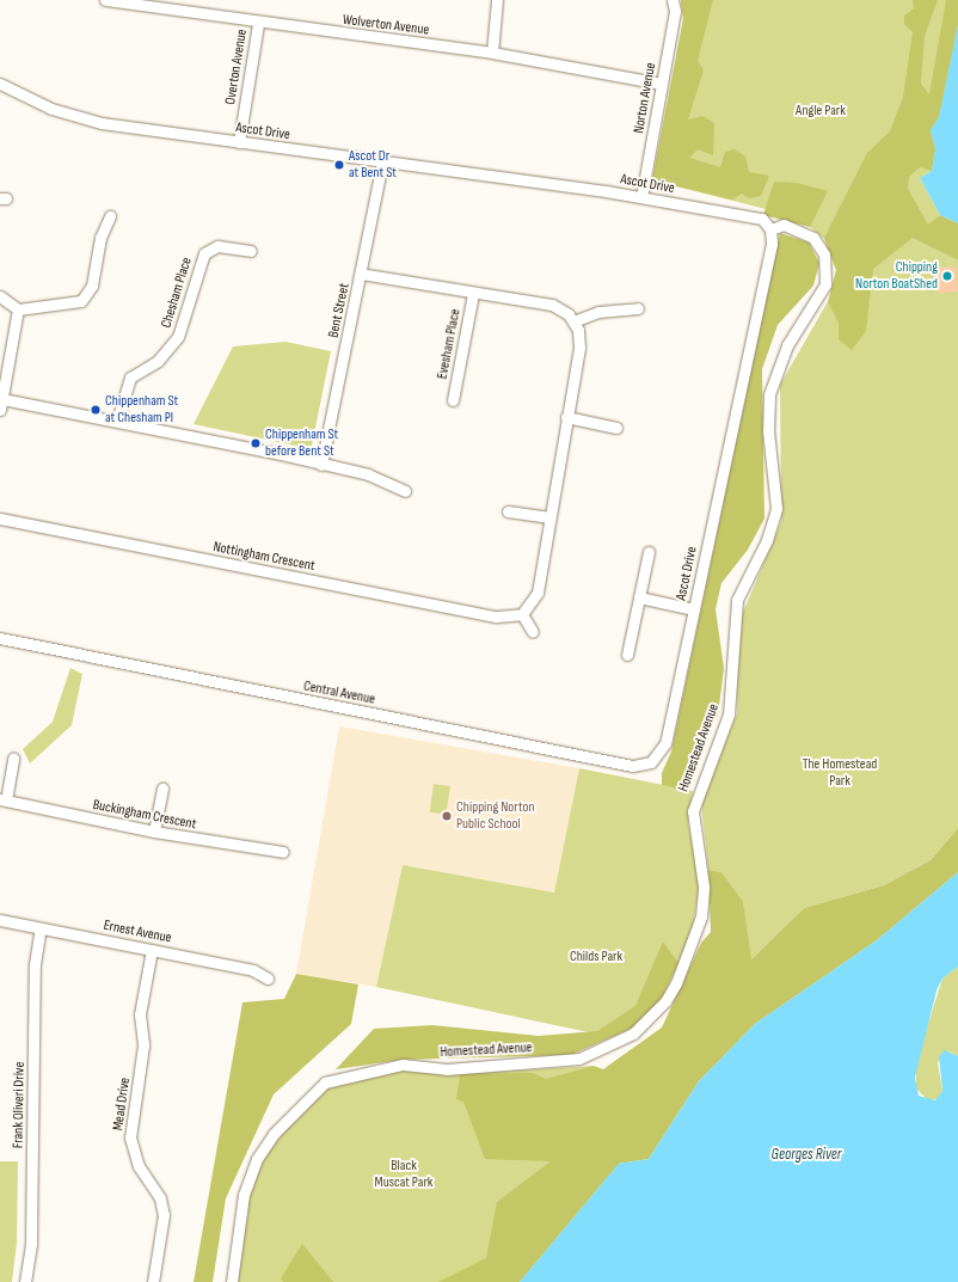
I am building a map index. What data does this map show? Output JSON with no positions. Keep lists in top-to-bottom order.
{
  "streets": {
    "street": [
      "Wolverton Avenue",
      "Overton Avenue",
      "Norton Avenue",
      "Ascot Drive",
      "Chesham Place",
      "Bent Street",
      "Evesham Place",
      "Nottingham Crescent",
      "Central Avenue",
      "Homestead Avenue",
      "Buckingham Crescent",
      "Ernest Avenue",
      "Mead Drive",
      "Frank Oliveri Drive"
    ]
  },
  "crossings": [
    ["Wolverton Avenue", "Overton Avenue"],
    ["Wolverton Avenue", "Norton Avenue"],
    ["Overton Avenue", "Ascot Drive"],
    ["Norton Avenue", "Ascot Drive"],
    ["Ascot Drive", "Bent Street"],
    ["Ascot Drive", "Central Avenue"],
    ["Ascot Drive", "Homestead Avenue"],
    ["Ernest Avenue", "Mead Drive"],
    ["Ernest Avenue", "Frank Oliveri Drive"]
  ],
  "water": ["Georges River"],
  "parks": [
    "Angle Park",
    "The Homestead Park",
    "Childs Park",
    "Black Muscat Park"
  ],
  "places": [
    "Ascot Dr at Bent St",
    "Chipping Norton BoatShed",
    "Chippenham St at Chesham Pl",
    "Chippenham St before Bent St",
    "Chipping Norton Public School"
  ]
}
